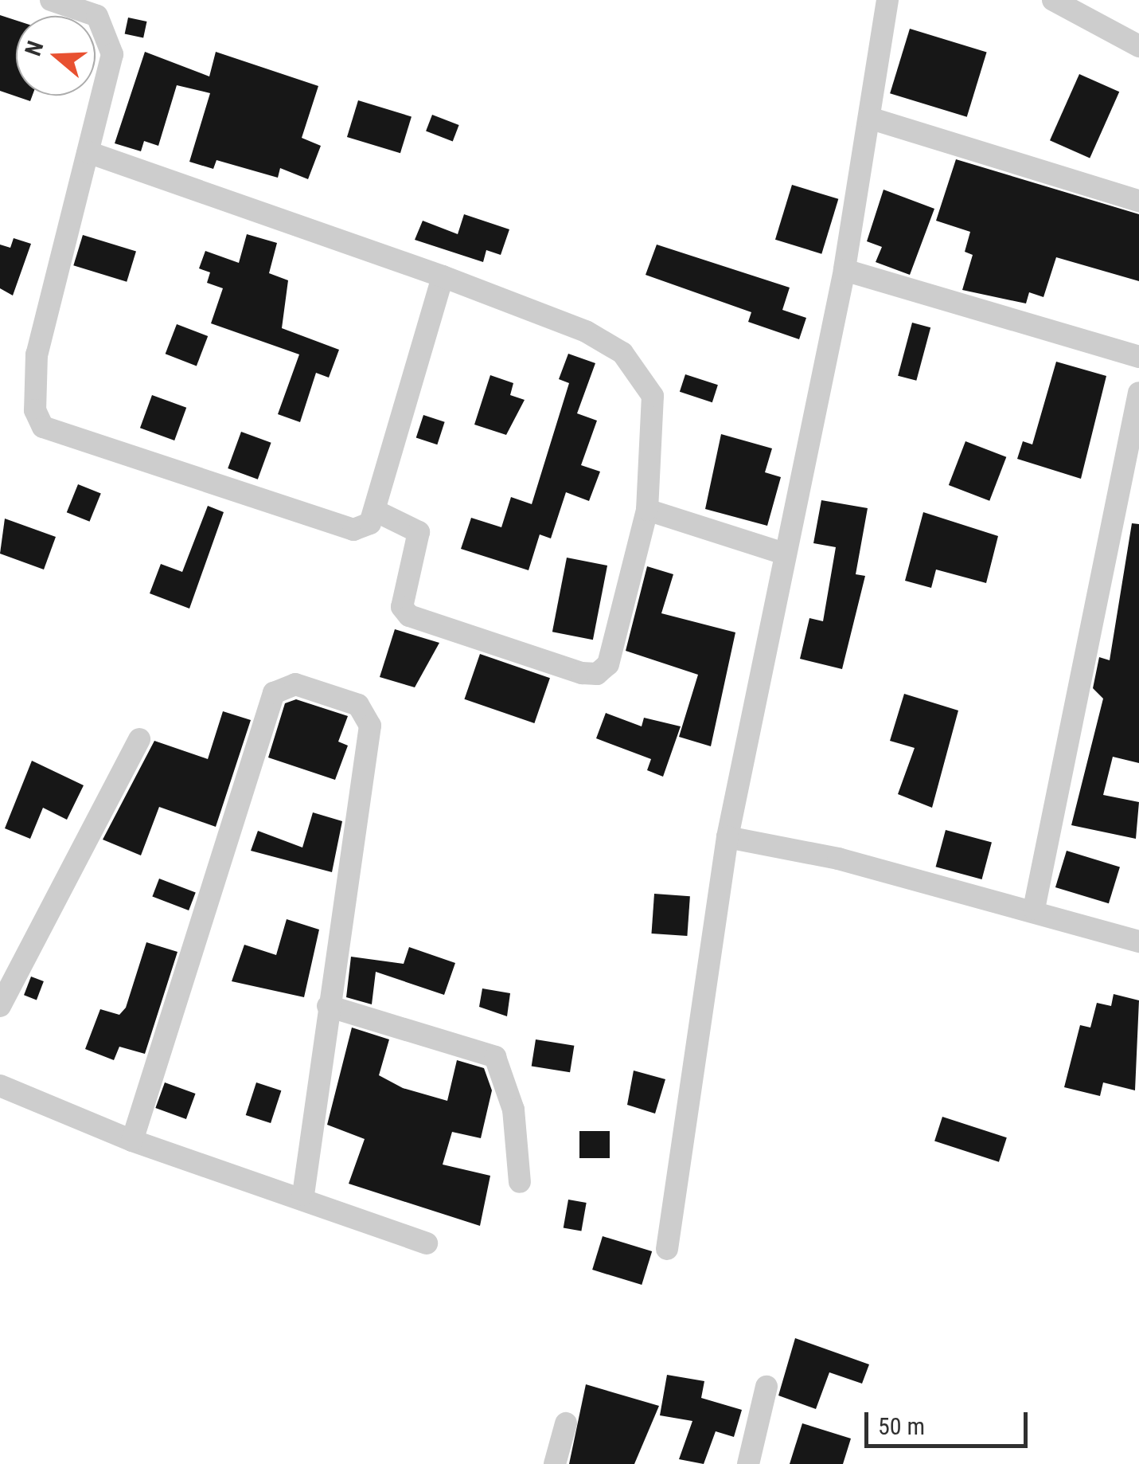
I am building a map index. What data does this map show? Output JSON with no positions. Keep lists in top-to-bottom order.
{
  "scale_bar": "50 m",
  "north": "left"
}
